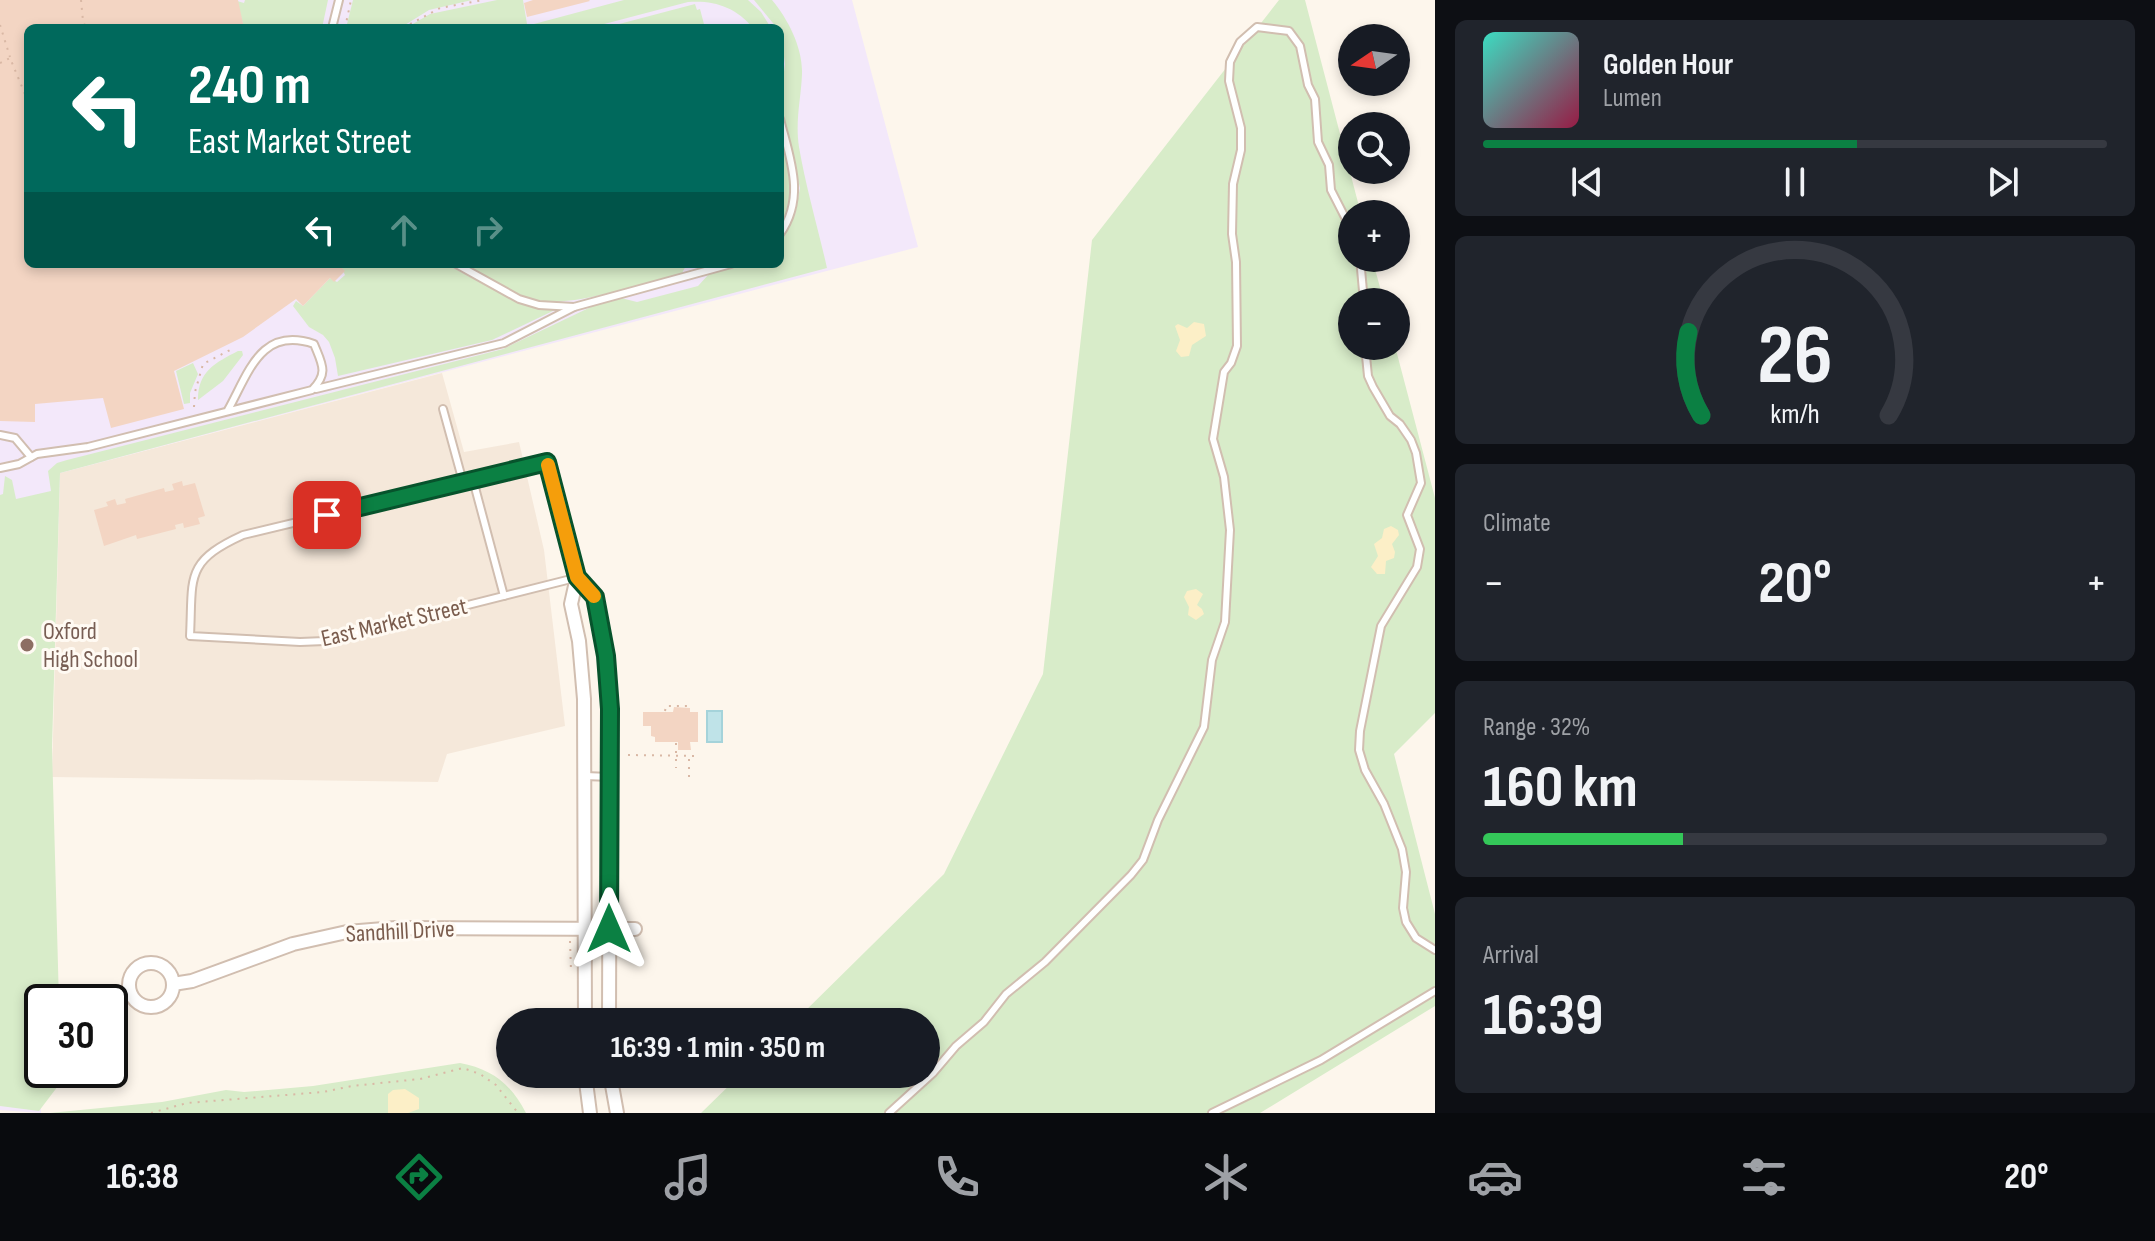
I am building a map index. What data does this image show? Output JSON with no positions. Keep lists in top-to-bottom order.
{
  "streets": {
    "street": ["East Market Street", "Sandhill Drive"]
  },
  "crossings": [
    ["East Market Street", "Sandhill Drive"]
  ],
  "places": ["Oxford High School"],
  "north": "left",
  "page": {
    "map_buttons": ["+", "−"],
    "turn": ["240 m", "East Market Street"],
    "song": ["Golden Hour", "Lumen"],
    "tile": [
      "Climate",
      ["Range · 32%", "160 km"],
      ["Arrival", "16:39"]
    ],
    "heat": ["−", "20°", "+"],
    "limit": "30",
    "trip": "16:39 · 1 min · 350 m",
    "tabs": ["16:38", "20°"],
    "gauge": ["26", "km/h"]
  }
}
